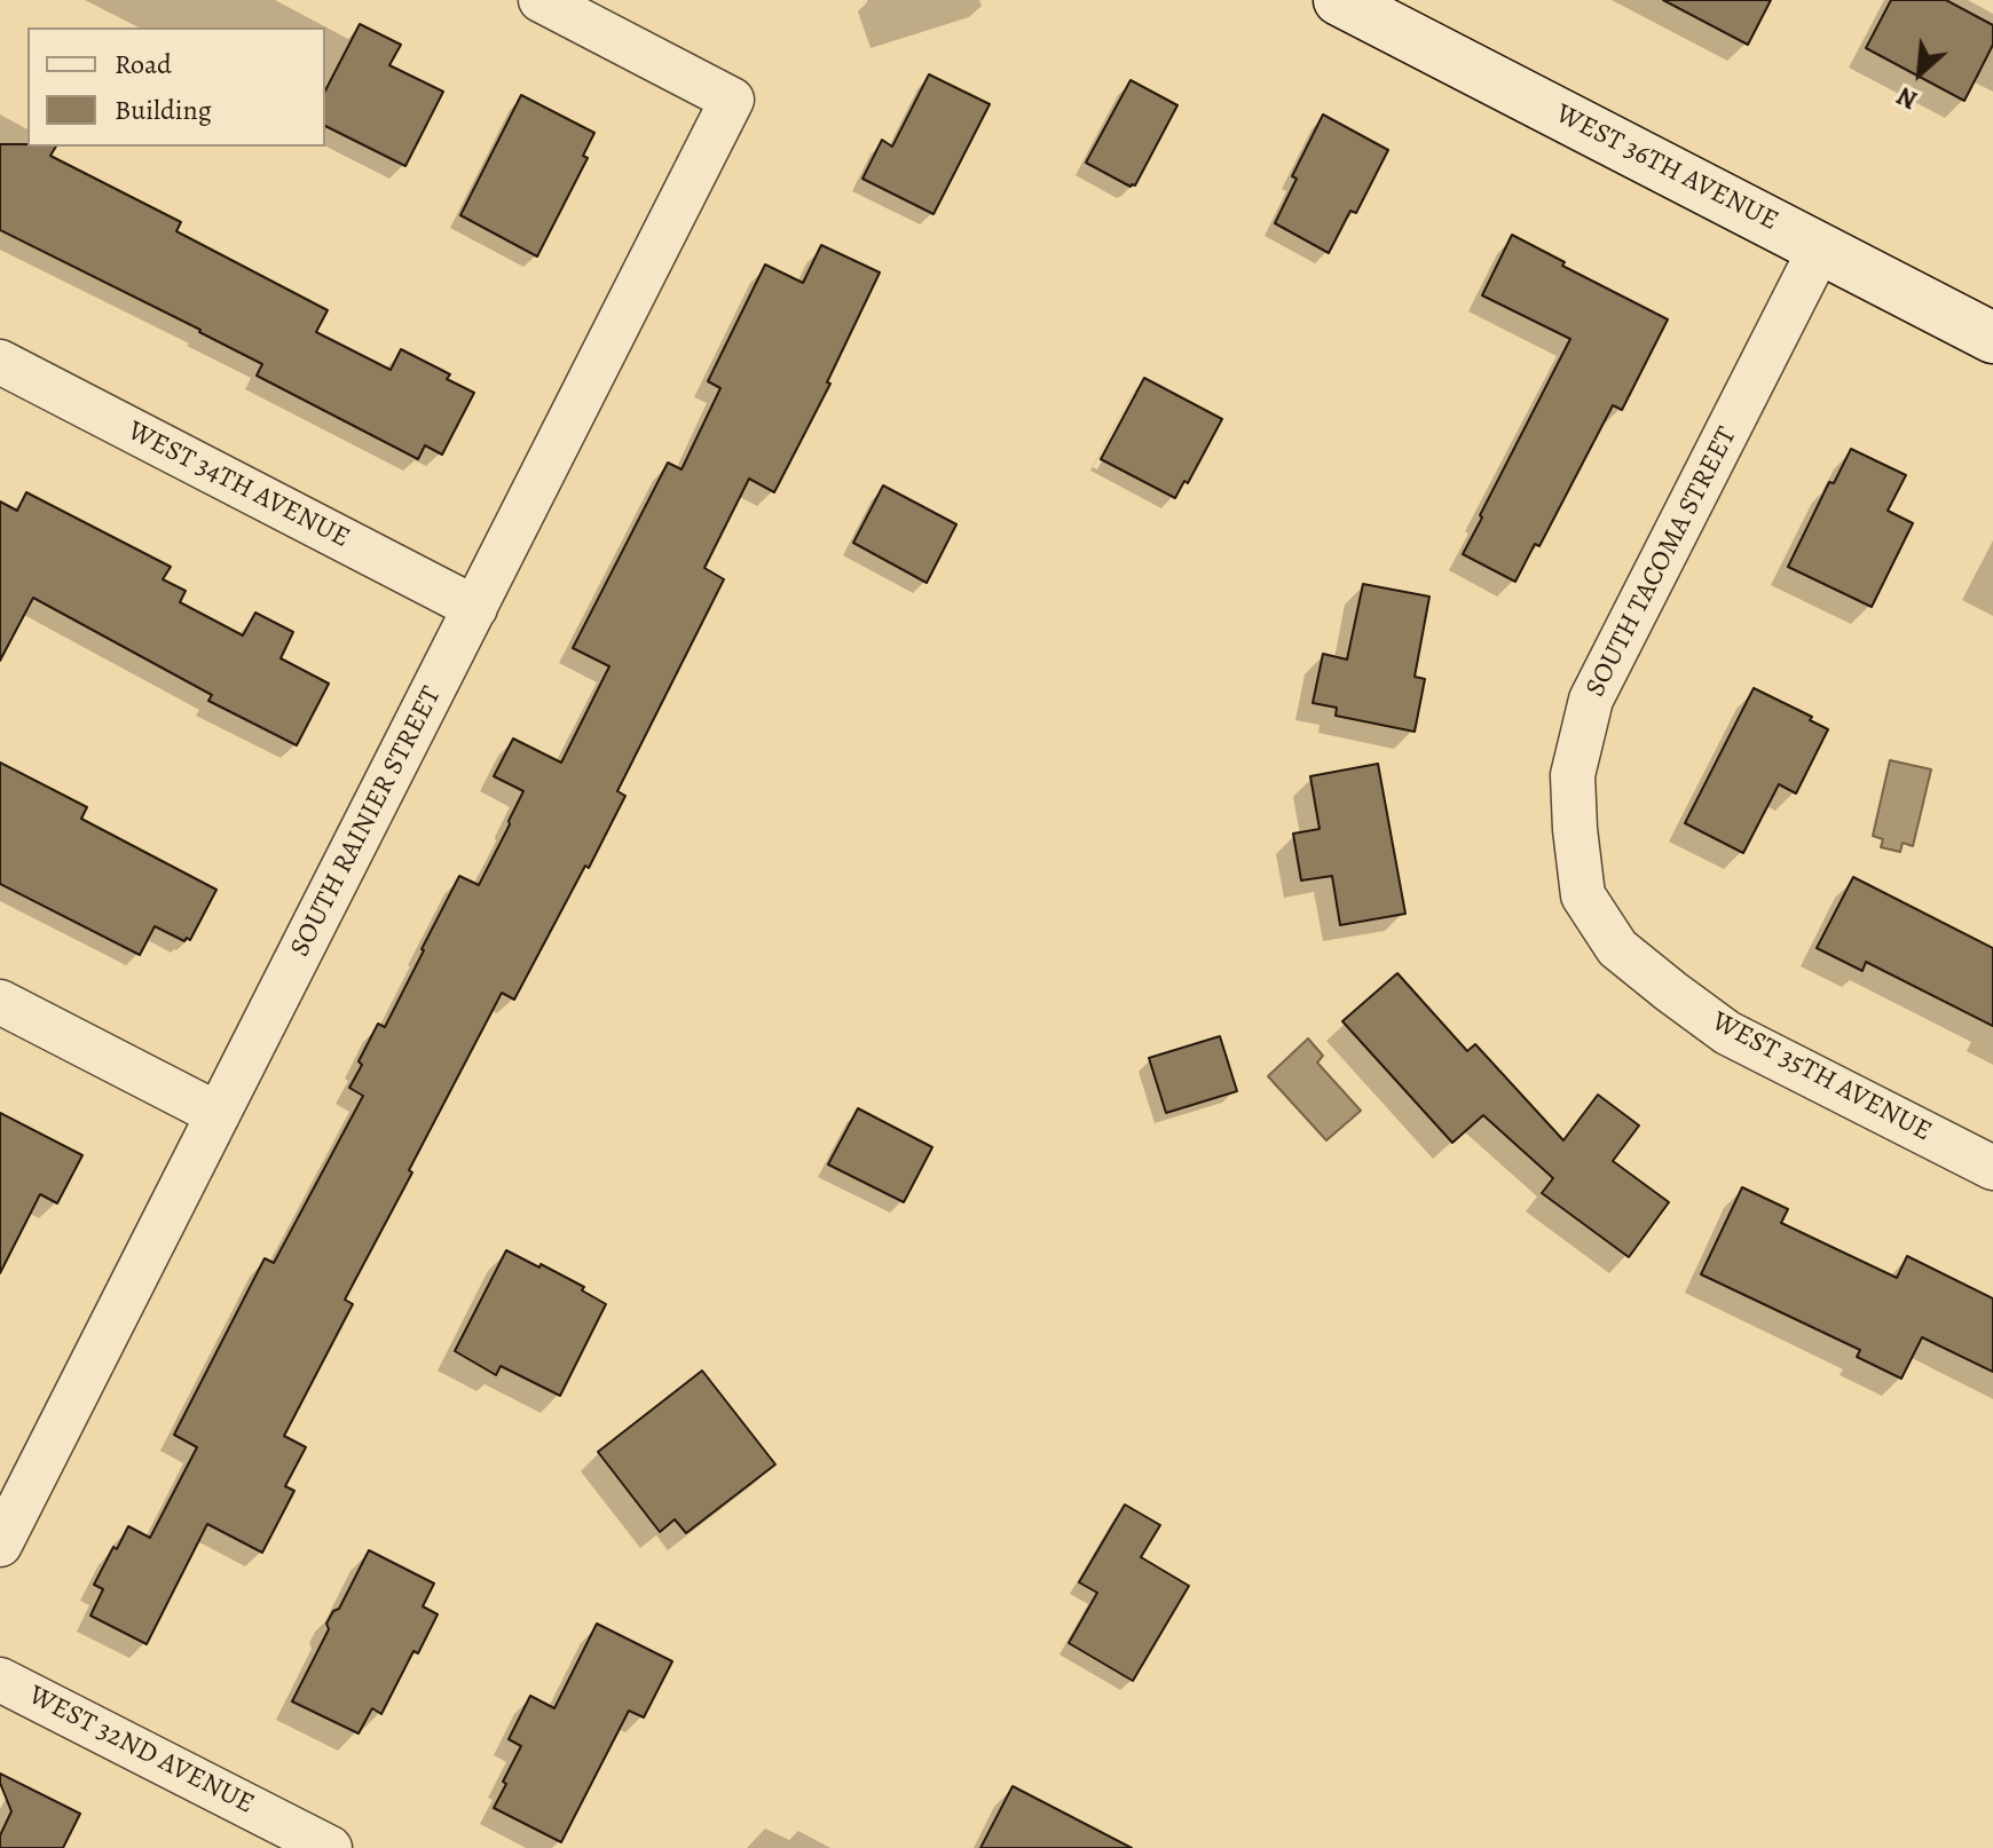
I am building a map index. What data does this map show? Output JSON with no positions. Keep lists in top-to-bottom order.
{
  "streets": {
    "street": [
      "WEST 36TH AVENUE",
      "WEST 34TH AVENUE",
      "SOUTH TACOMA STREET",
      "SOUTH RAINIER STREET",
      "WEST 35TH AVENUE",
      "WEST 32ND AVENUE"
    ]
  },
  "crossings": [
    ["WEST 36TH AVENUE", "SOUTH TACOMA STREET"],
    ["WEST 34TH AVENUE", "SOUTH RAINIER STREET"],
    ["SOUTH TACOMA STREET", "WEST 35TH AVENUE"]
  ],
  "legend": ["Road", "Building"],
  "north": "bottom left"
}
